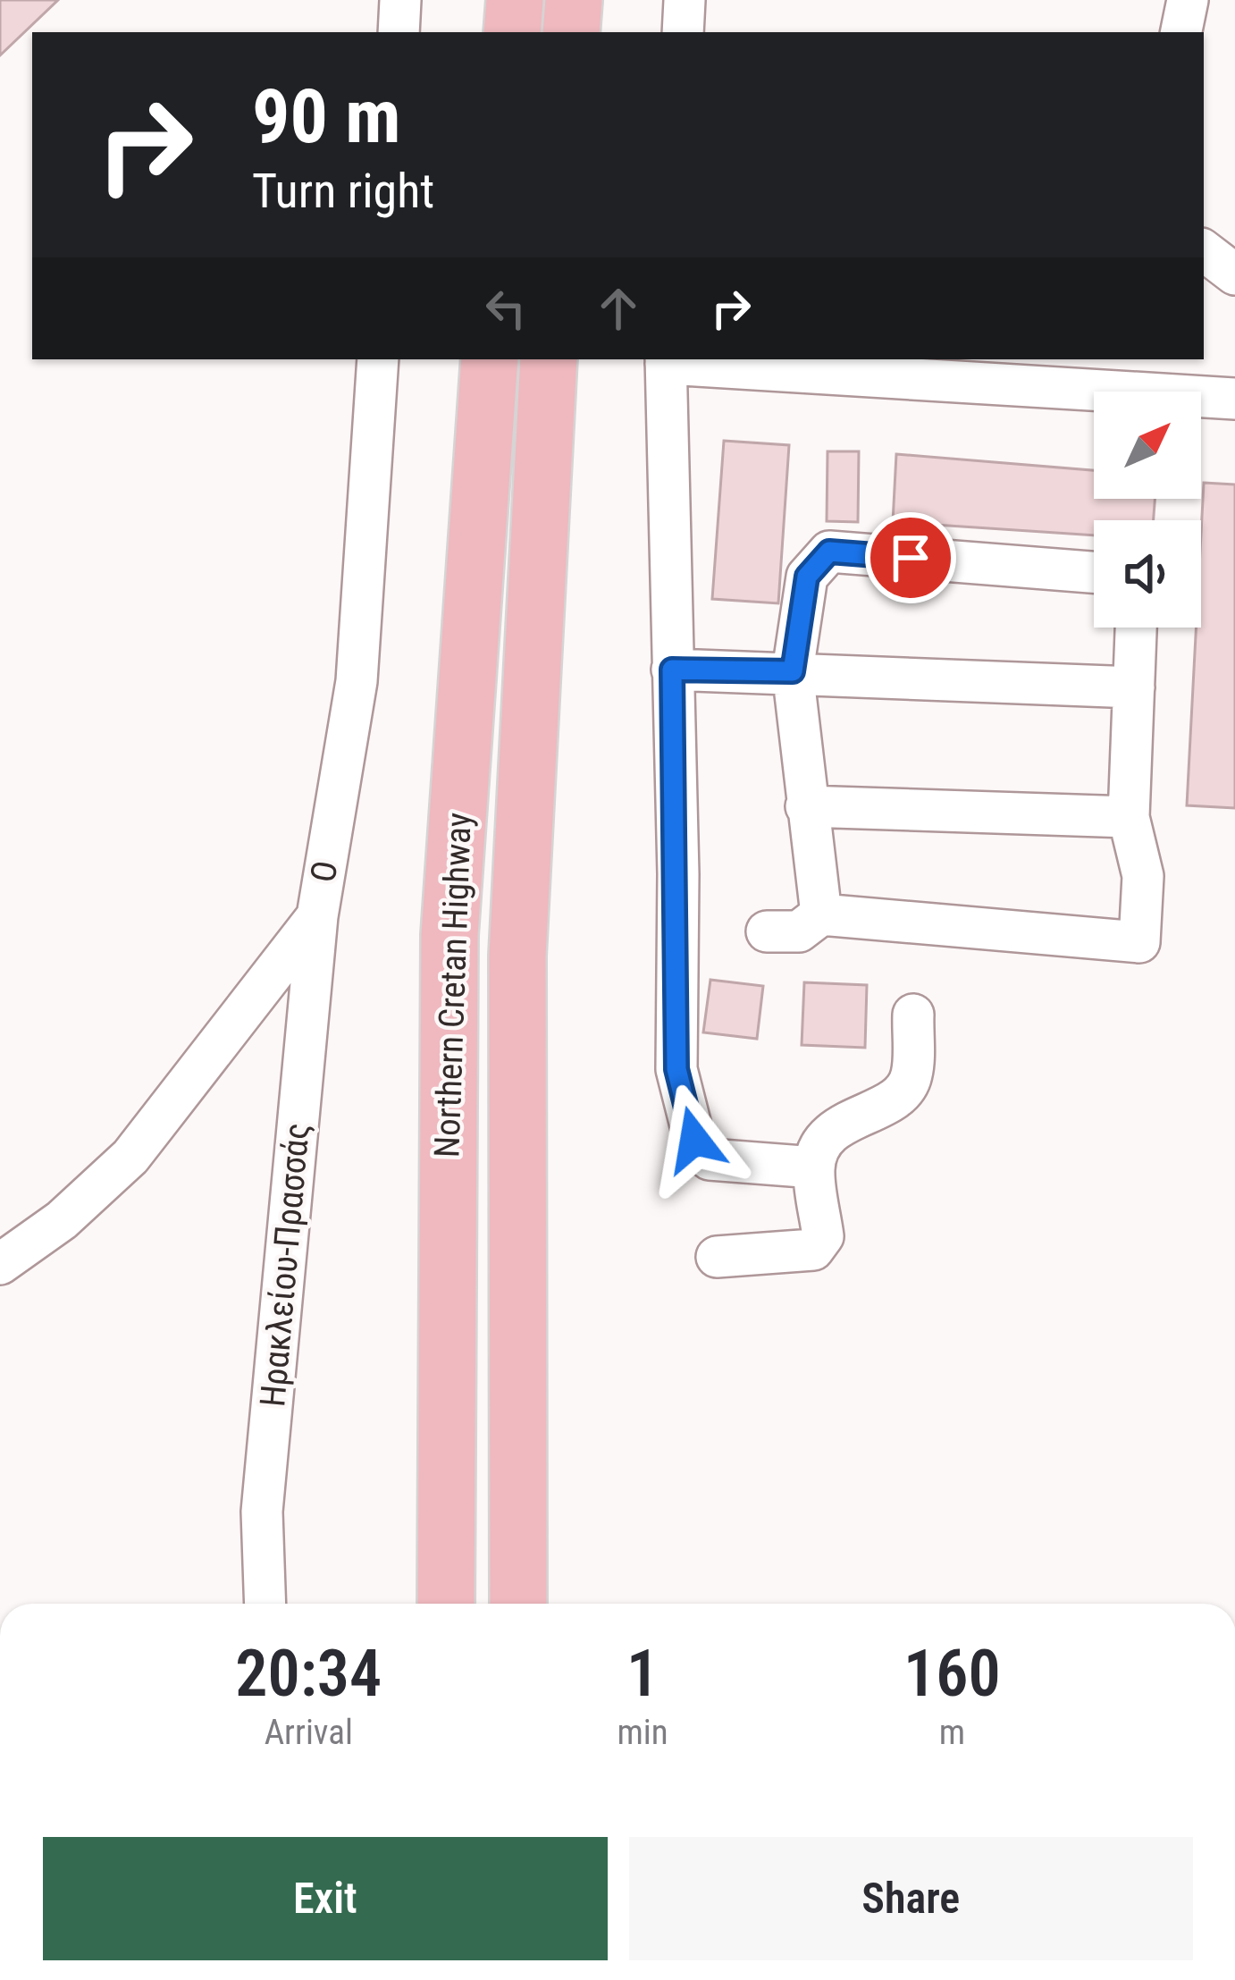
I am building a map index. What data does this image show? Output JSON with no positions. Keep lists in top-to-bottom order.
{
  "streets": {
    "highway": ["Northern Cretan Highway"],
    "street": ["Ο", "Ηρακλείου-Πρασσάς"]
  },
  "crossings": [
    ["Ο", "Ηρακλείου-Πρασσάς"]
  ],
  "north": "top right",
  "page": {
    "turn": ["90 m", "Turn right"],
    "eta": [
      "20:34",
      "Arrival",
      "1",
      "min",
      "160",
      "m"
    ],
    "buttons": ["Exit", "Share"]
  }
}
